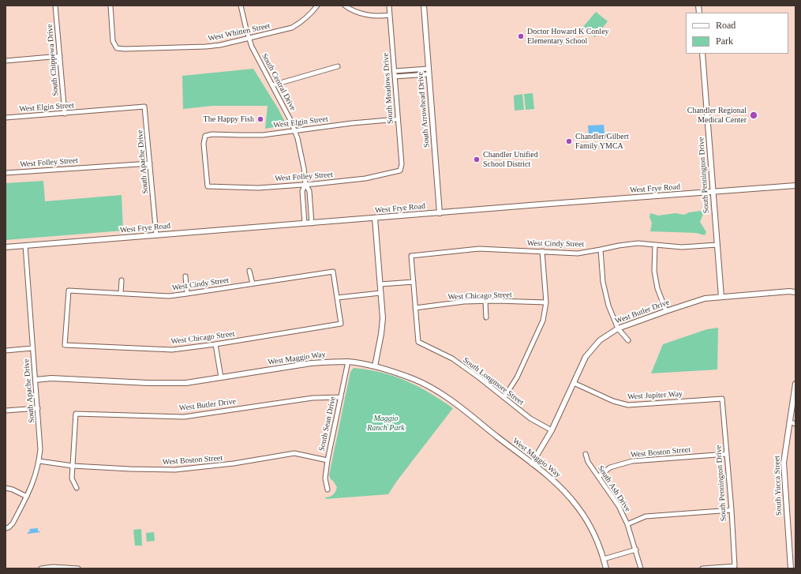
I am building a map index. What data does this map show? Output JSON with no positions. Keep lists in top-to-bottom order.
{
  "streets": {
    "street": [
      "West Whitten Street",
      "South Chippewa Drive",
      "South Central Drive",
      "South Meadows Drive",
      "West Elgin Street",
      "South Arrowhead Drive",
      "South Apache Drive",
      "West Folley Street",
      "South Pennington Drive",
      "West Frye Road",
      "West Cindy Street",
      "West Chicago Street",
      "West Butler Drive",
      "West Maggio Way",
      "South Longmore Street",
      "West Jupiter Way",
      "South Sean Drive",
      "West Boston Street",
      "South Yucca Street",
      "South Ash Drive"
    ]
  },
  "crossings": [
    ["West Whitten Street", "South Central Drive"],
    ["South Chippewa Drive", "West Elgin Street"],
    ["South Central Drive", "West Elgin Street"],
    ["South Central Drive", "West Folley Street"],
    ["South Central Drive", "West Frye Road"],
    ["South Meadows Drive", "West Elgin Street"],
    ["South Meadows Drive", "West Folley Street"],
    ["West Elgin Street", "South Apache Drive"],
    ["West Elgin Street", "West Folley Street"],
    ["South Arrowhead Drive", "West Frye Road"],
    ["South Apache Drive", "West Folley Street"],
    ["South Apache Drive", "West Frye Road"],
    ["South Apache Drive", "West Maggio Way"],
    ["South Apache Drive", "West Boston Street"],
    ["South Pennington Drive", "West Frye Road"],
    ["South Pennington Drive", "West Cindy Street"],
    ["South Pennington Drive", "West Butler Drive"],
    ["South Pennington Drive", "West Jupiter Way"],
    ["South Pennington Drive", "West Boston Street"],
    ["West Cindy Street", "West Chicago Street"],
    ["West Cindy Street", "South Longmore Street"],
    ["West Chicago Street", "South Longmore Street"],
    ["West Butler Drive", "West Maggio Way"],
    ["West Butler Drive", "South Longmore Street"],
    ["West Butler Drive", "West Jupiter Way"],
    ["West Butler Drive", "South Sean Drive"],
    ["West Butler Drive", "West Boston Street"],
    ["West Maggio Way", "South Sean Drive"],
    ["South Sean Drive", "West Boston Street"],
    ["West Boston Street", "South Ash Drive"]
  ],
  "parks": ["Maggio Ranch Park"],
  "places": [
    "Doctor Howard K Conley Elementary School",
    "Chandler Regional Medical Center",
    "The Happy Fish",
    "Chandler/Gilbert Family YMCA",
    "Chandler Unified School District"
  ],
  "legend": ["Road", "Park"]
}
